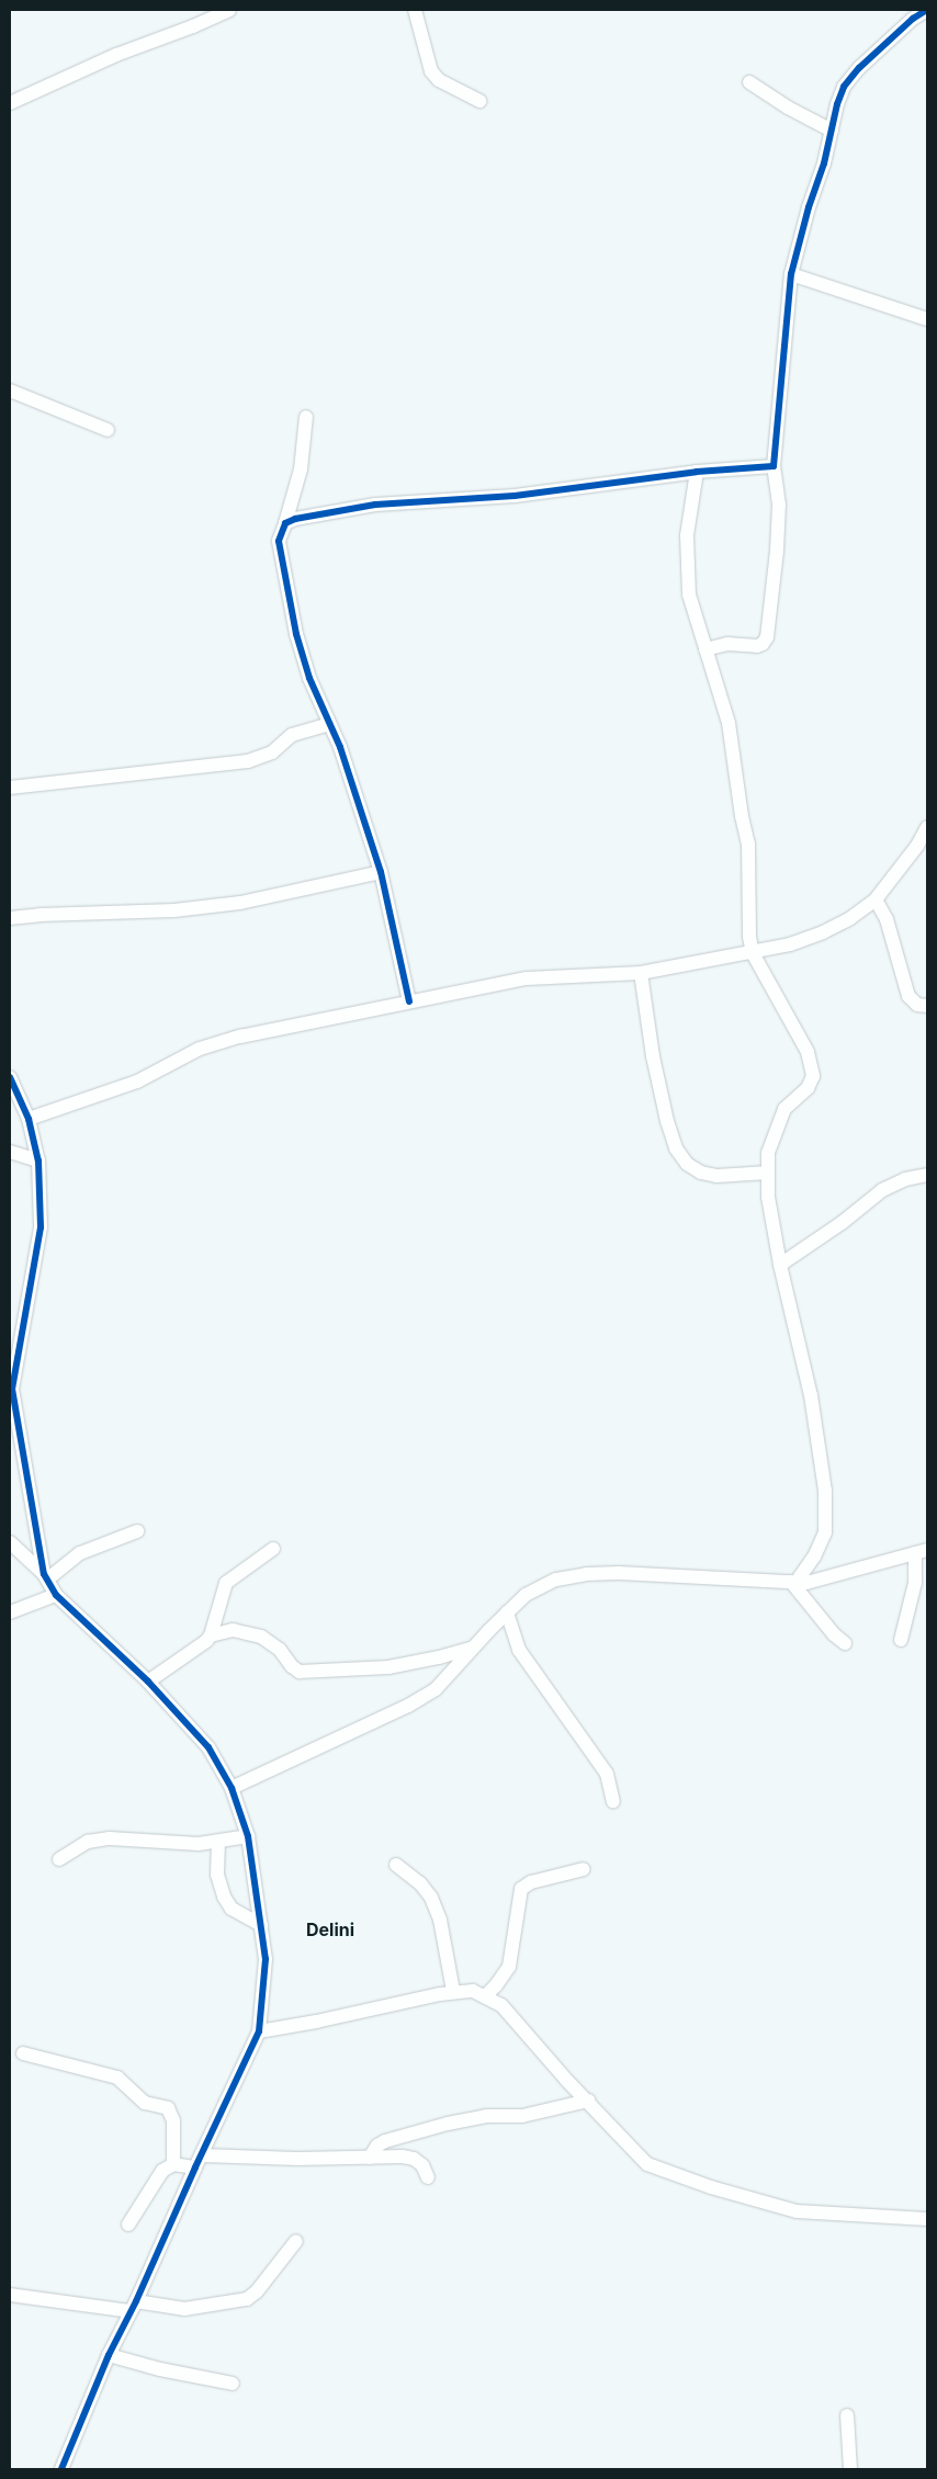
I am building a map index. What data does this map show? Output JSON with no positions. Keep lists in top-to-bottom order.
{
  "districts": ["Delini"]
}
